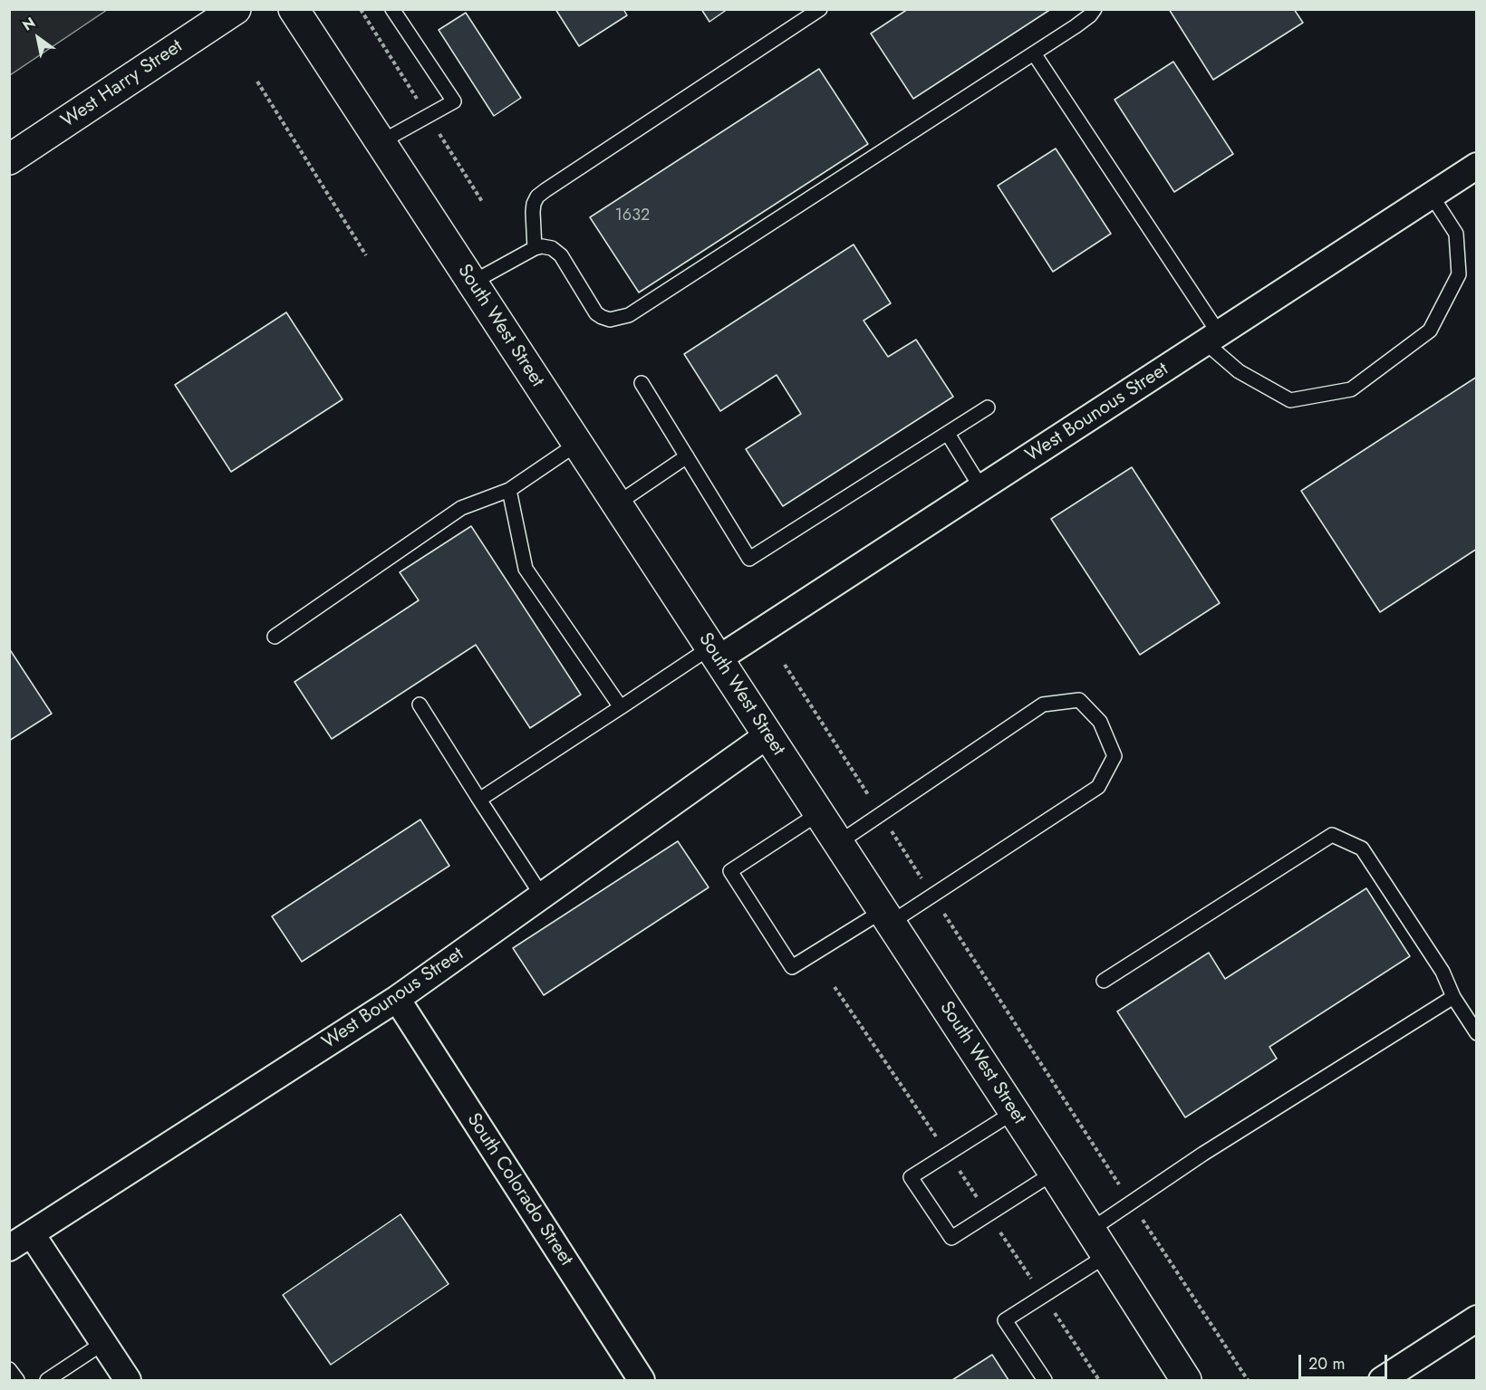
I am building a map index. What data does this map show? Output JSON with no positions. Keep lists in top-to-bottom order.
{
  "streets": {
    "main road": ["West Harry Street", "South West Street"],
    "street": ["West Bounous Street", "South Colorado Street"]
  },
  "crossings": [
    ["South West Street", "West Bounous Street"],
    ["West Bounous Street", "South Colorado Street"]
  ],
  "house_numbers": ["1632"],
  "scale_bar": "20 m",
  "north": "top left"
}
